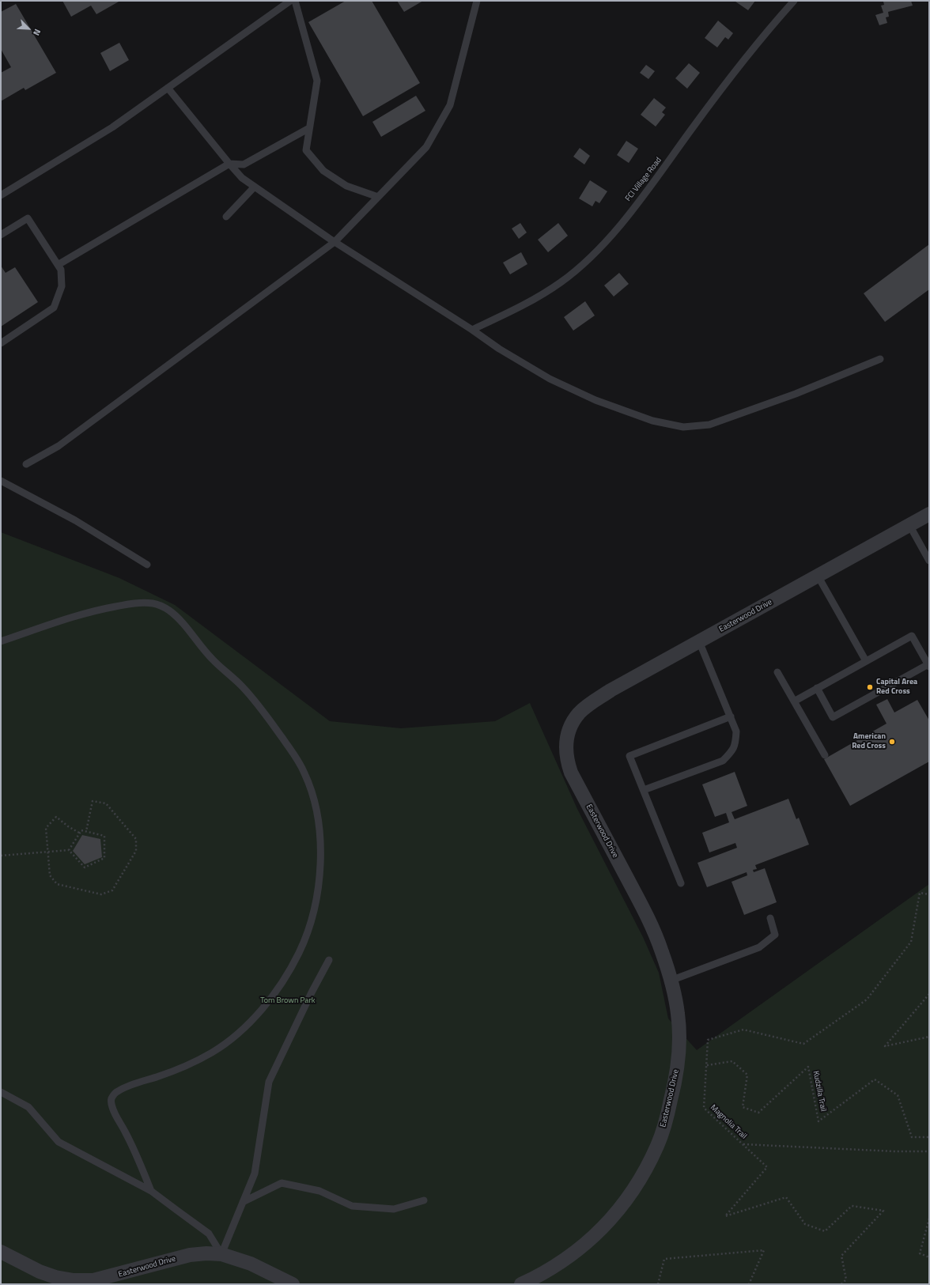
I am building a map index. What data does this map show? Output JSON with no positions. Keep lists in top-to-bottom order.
{
  "streets": {
    "street": ["Easterwood Drive"],
    "lane": ["FCI Village Road"],
    "path": ["Kudzilla Trail", "Magnolia Trail"]
  },
  "crossings": [
    ["Kudzilla Trail", "Magnolia Trail"]
  ],
  "parks": ["Tom Brown Park"],
  "places": ["Capital Area Red Cross", "American Red Cross"],
  "north": "bottom right"
}
